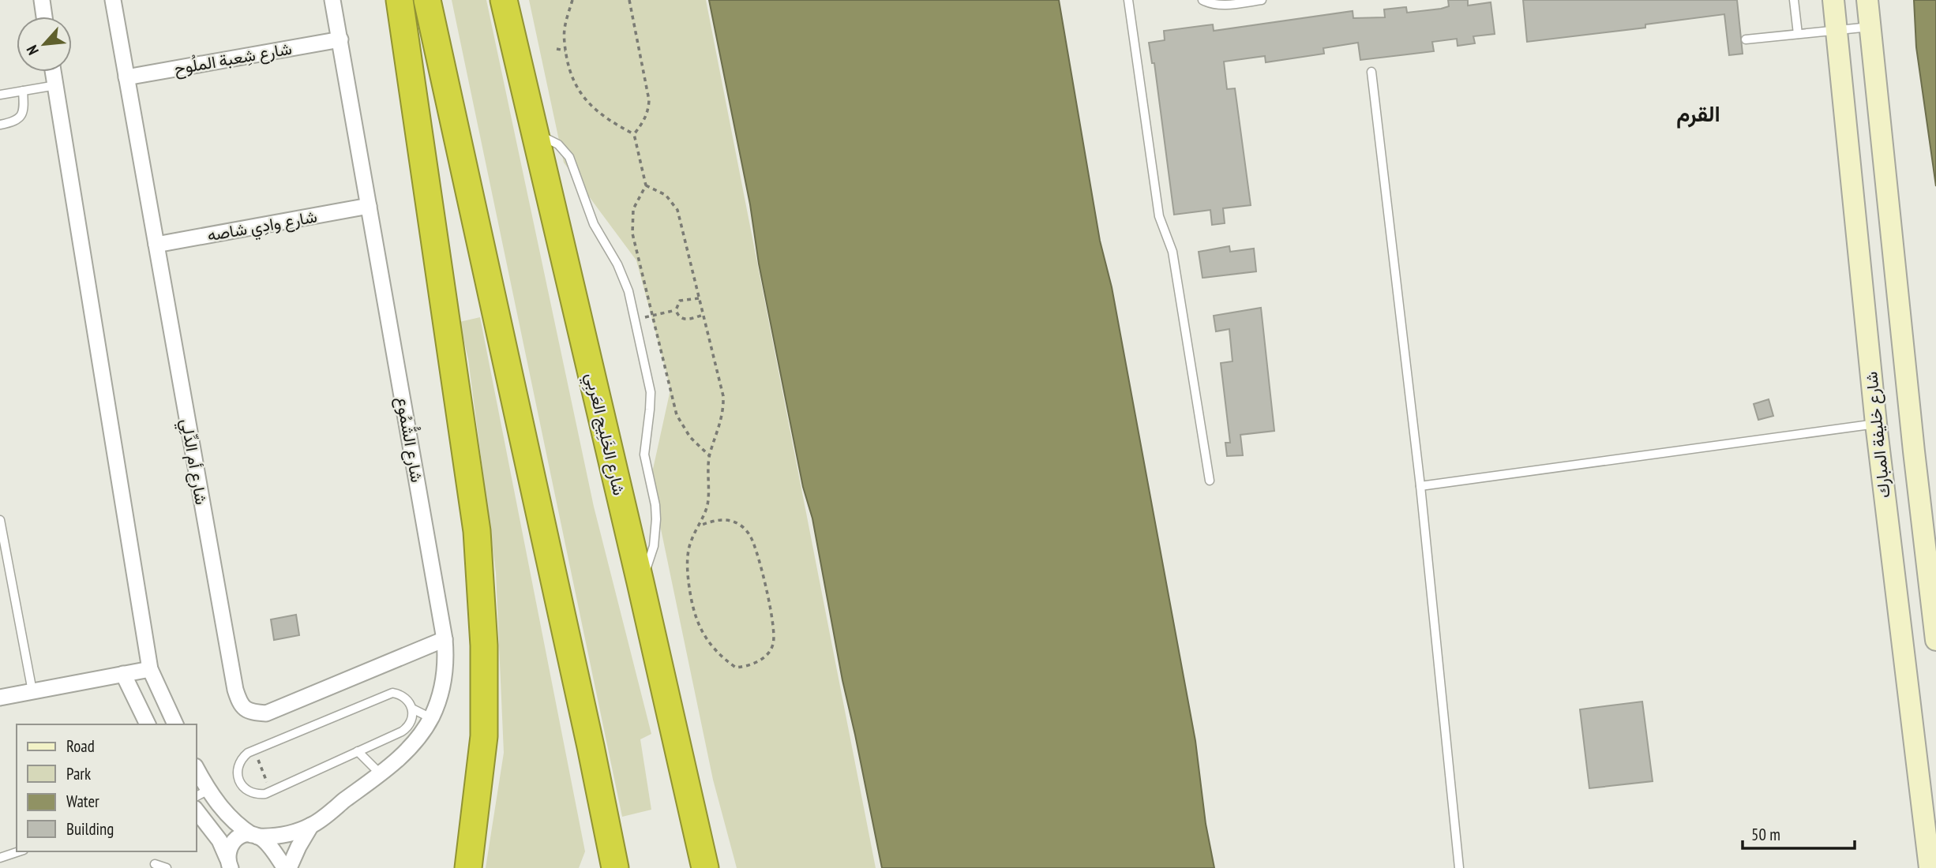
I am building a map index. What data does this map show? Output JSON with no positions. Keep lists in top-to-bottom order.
{
  "streets": {
    "highway": ["شارع الخَلِيج العَربِي"],
    "street": [
      "شارع شِعبة الملُوح",
      "شارع وادِي شاصه",
      "شارع خليفة المبارك",
      "شارع الشُّمُوع",
      "شارع أم الدِّلِي"
    ]
  },
  "crossings": [
    ["شارع شِعبة الملُوح", "شارع الشُّمُوع"],
    ["شارع شِعبة الملُوح", "شارع أم الدِّلِي"],
    ["شارع وادِي شاصه", "شارع الشُّمُوع"],
    ["شارع وادِي شاصه", "شارع أم الدِّلِي"],
    ["شارع الشُّمُوع", "شارع أم الدِّلِي"]
  ],
  "districts": ["القرم"],
  "legend": [
    "Road",
    "Park",
    "Water",
    "Building"
  ],
  "scale_bar": "50 m",
  "north": "bottom left"
}
